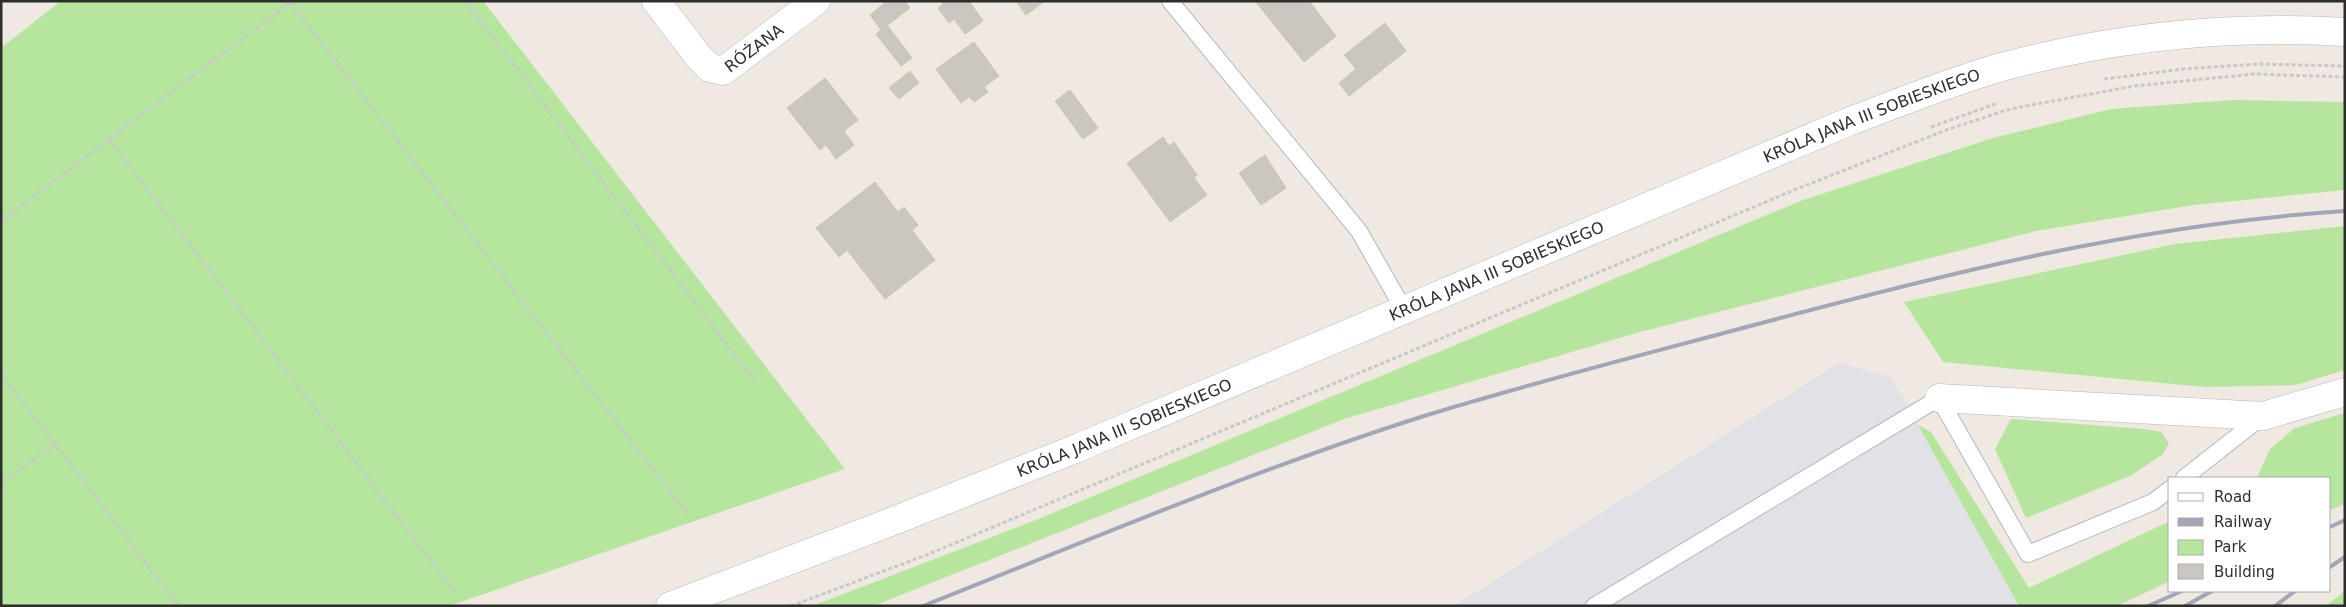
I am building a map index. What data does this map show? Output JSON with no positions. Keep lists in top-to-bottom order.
{
  "streets": {
    "main road": ["RÓŻANA", "KRÓLA JANA III SOBIESKIEGO"]
  },
  "legend": [
    "Road",
    "Railway",
    "Park",
    "Building"
  ]
}
